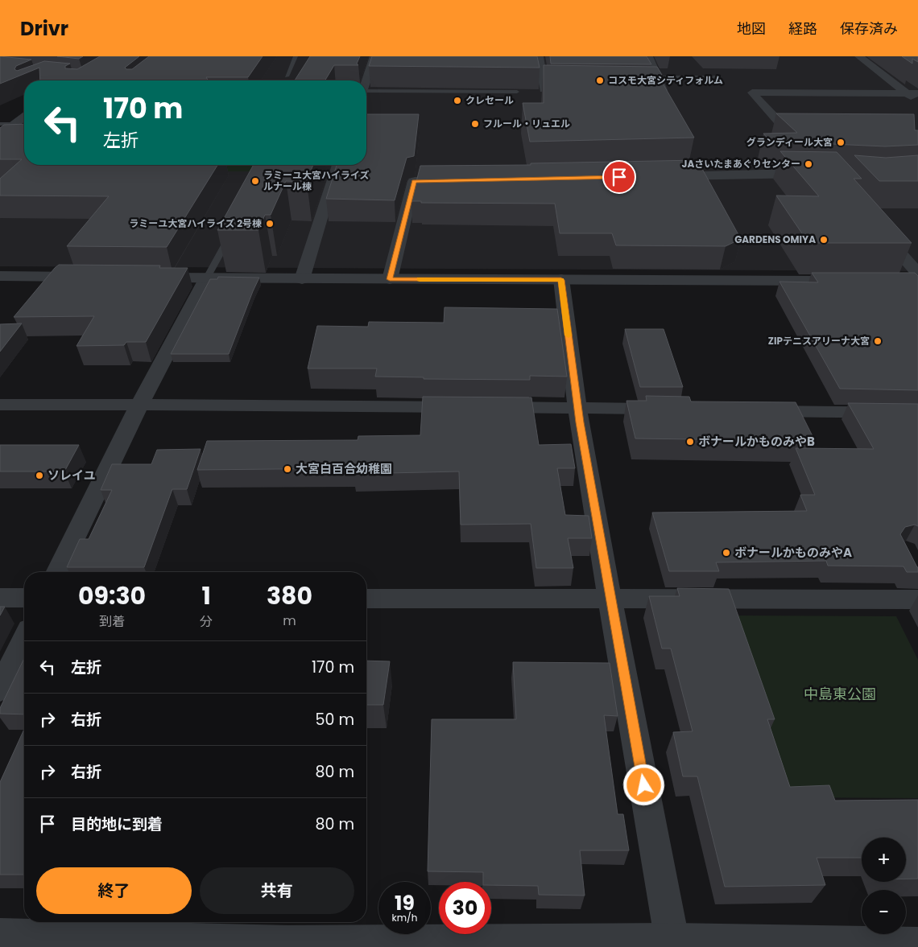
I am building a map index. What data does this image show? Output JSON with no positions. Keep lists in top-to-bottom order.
{
  "parks": ["中島東公園"],
  "places": [
    "コスモ大宮シティフォルム",
    "クレセール",
    "フルール・リュエル",
    "グランディール大宮",
    "JAさいたまあぐりセンター",
    "ラミーユ大宮ハイライズ ルナール棟",
    "ラミーユ大宮ハイライズ 2号棟",
    "GARDENS OMIYA",
    "ZIPテニスアリーナ大宮",
    "ボナールかものみやB",
    "大宮白百合幼稚園",
    "ソレイユ",
    "ボナールかものみやA"
  ],
  "page": {
    "header": "Drivr",
    "nav": ["地図", "経路", "保存済み"],
    "turn": ["170 m", "左折"],
    "eta": [
      "09:30",
      "到着",
      "1",
      "分",
      "380",
      "m"
    ],
    "list": [
      {
        "name": "左折",
        "value": "170 m"
      },
      {
        "name": "右折",
        "value": "50 m"
      },
      {
        "name": "右折",
        "value": "80 m"
      },
      {
        "name": "目的地に到着",
        "value": "80 m"
      }
    ],
    "map_buttons": ["+", "−"],
    "buttons": ["終了", "共有"],
    "speed": "19 km/h",
    "limit": "30"
  }
}
